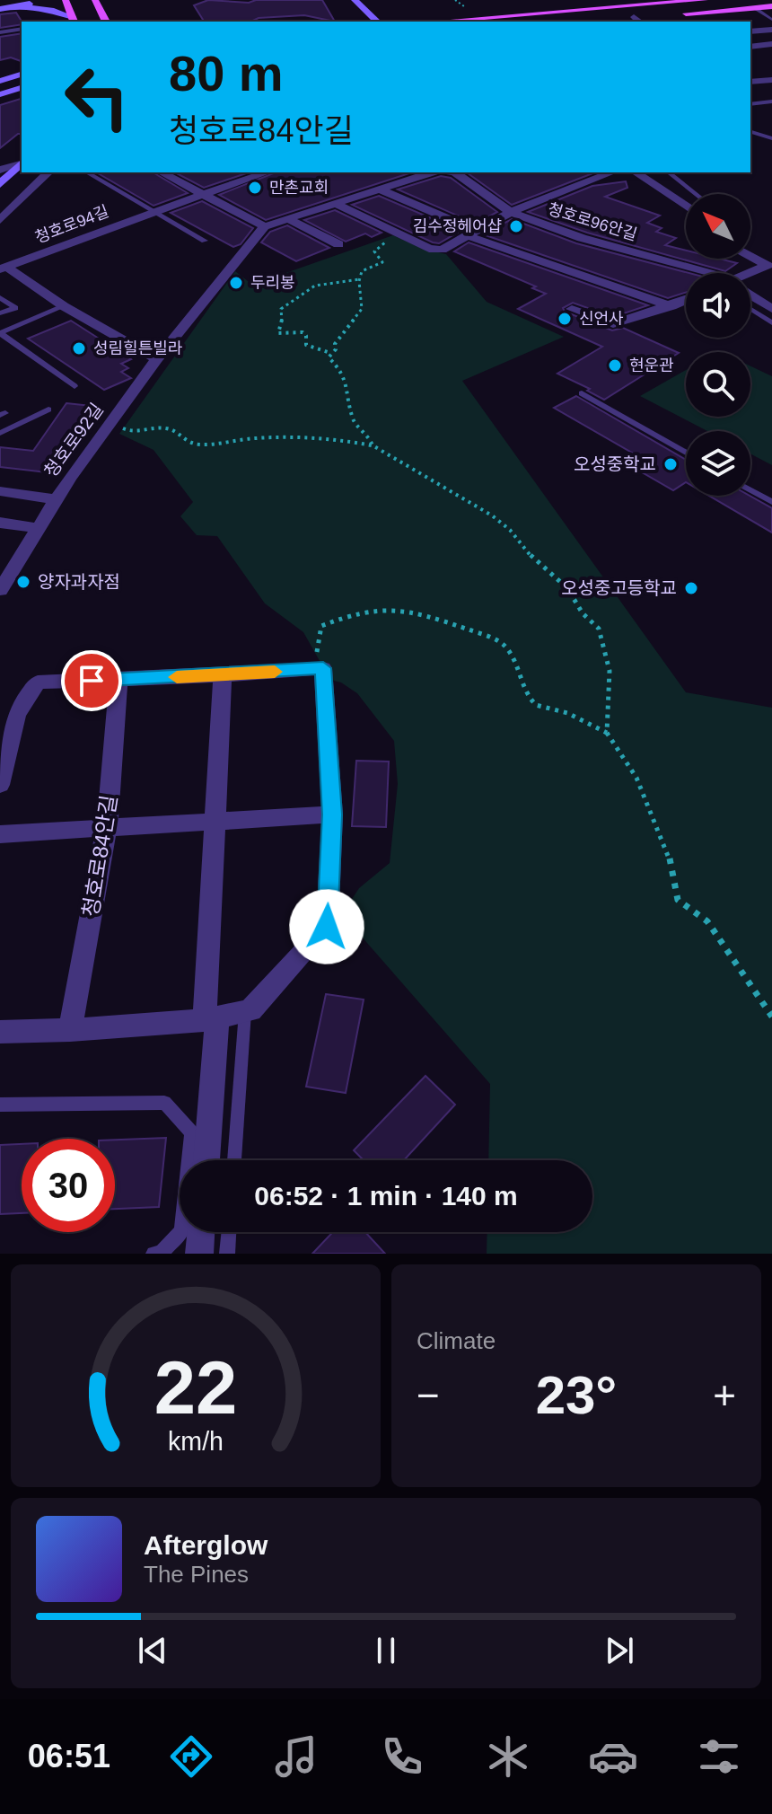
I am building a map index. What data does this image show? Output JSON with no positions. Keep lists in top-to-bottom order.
{
  "streets": {
    "street": [
      "청호로96안길",
      "청호로94길",
      "청호로92길",
      "청호로84안길"
    ]
  },
  "places": [
    "만촌교회",
    "김수정헤어샵",
    "두리봉",
    "신언사",
    "성림힐튼빌라",
    "현운관",
    "오성중학교",
    "양자과자점",
    "오성중고등학교"
  ],
  "north": "top left",
  "page": {
    "turn": ["80 m", "청호로84안길"],
    "limit": "30",
    "trip": "06:52 · 1 min · 140 m",
    "tile": "Climate",
    "heat": ["−", "23°", "+"],
    "song": ["Afterglow", "The Pines"],
    "tabs": "06:51",
    "gauge": ["22", "km/h"]
  }
}
